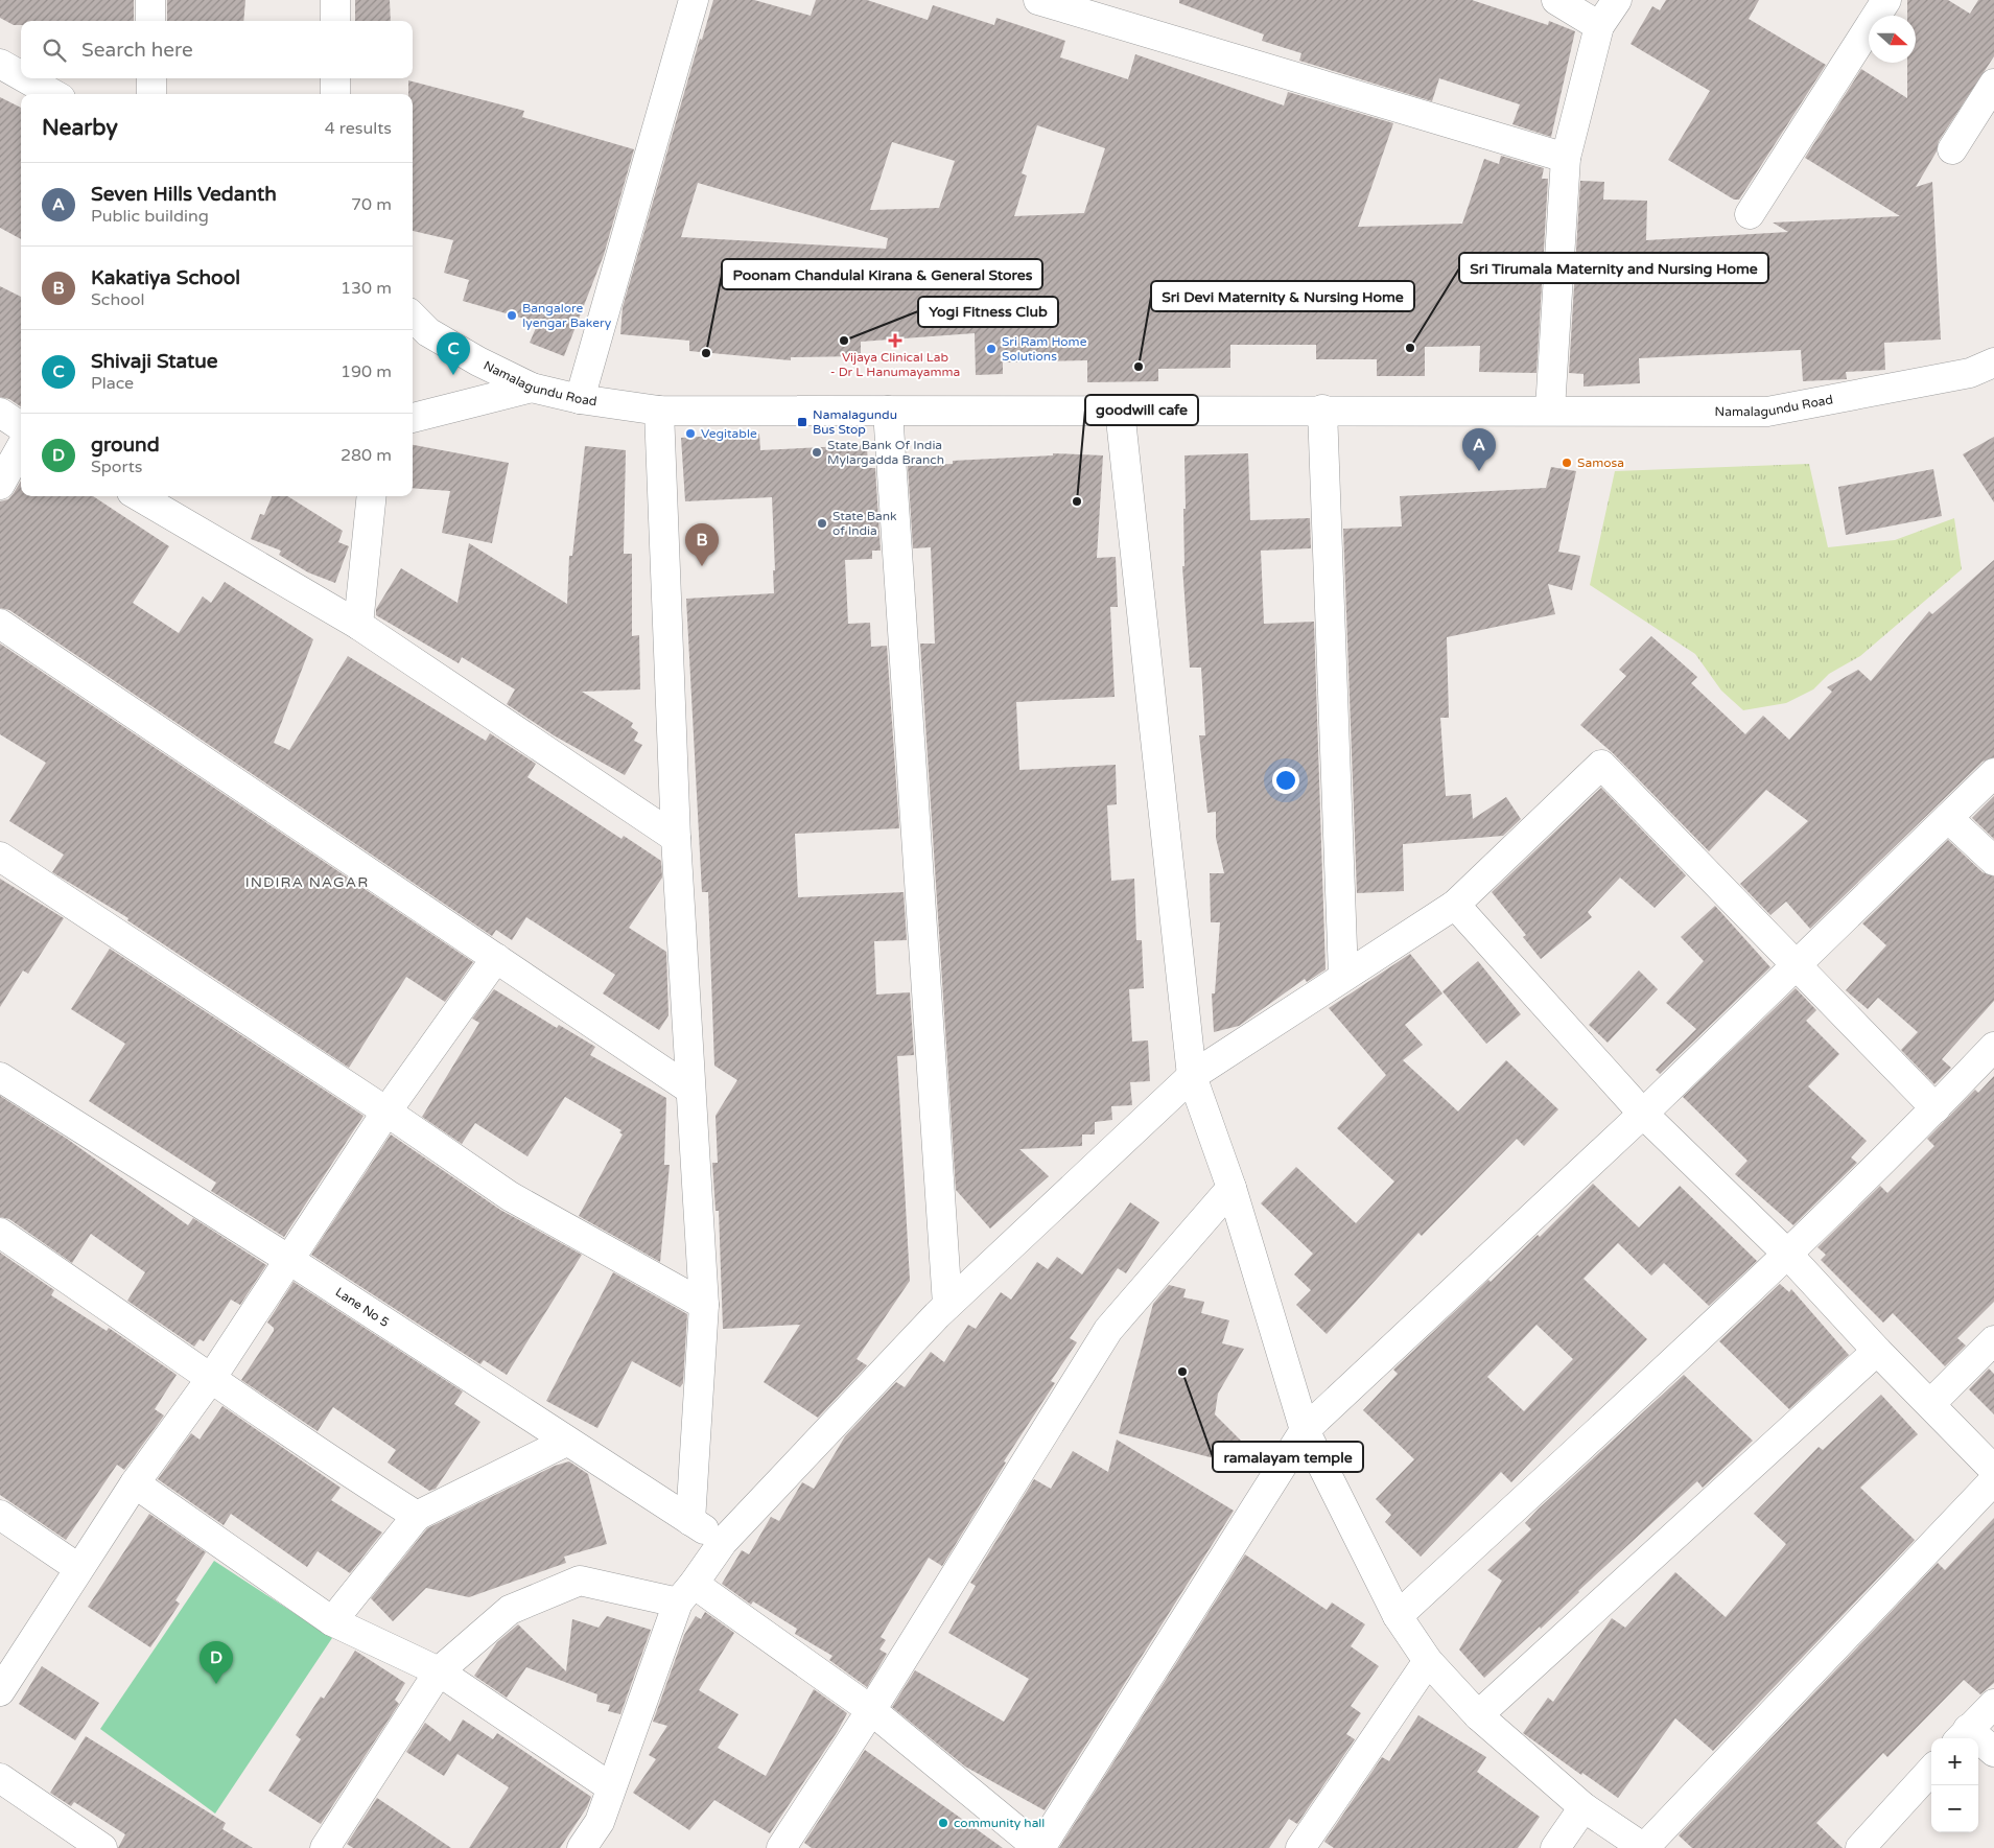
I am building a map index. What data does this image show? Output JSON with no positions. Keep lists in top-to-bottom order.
{
  "streets": {
    "street": ["Namalagundu Road", "Lane No 5"]
  },
  "districts": ["INDIRA NAGAR"],
  "places": {
    "other": [
      "Bangalore Iyengar Bakery",
      "Yogi Fitness Club",
      "Sri Tirumala Maternity and Nursing Home",
      "Sri Ram Home Solutions",
      "Poonam Chandulal Kirana & General Stores",
      "Sri Devi Maternity & Nursing Home",
      "Vegitable",
      "State Bank Of India Mylargadda Branch",
      "Samosa",
      "goodwill cafe",
      "State Bank of India",
      "ramalayam temple",
      "community hall"
    ],
    "health": ["Vijaya Clinical Lab - Dr L Hanumayamma"],
    "transit": ["Namalagundu Bus Stop"]
  },
  "north": "right",
  "page": {
    "search": "Search here",
    "heading": ["Nearby", "4 results"],
    "list": [
      {
        "mark": "A",
        "name": "Seven Hills Vedanth",
        "note": "Public building",
        "value": "70 m"
      },
      {
        "mark": "B",
        "name": "Kakatiya School",
        "note": "School",
        "value": "130 m"
      },
      {
        "mark": "C",
        "name": "Shivaji Statue",
        "note": "Place",
        "value": "190 m"
      },
      {
        "mark": "D",
        "name": "ground",
        "note": "Sports",
        "value": "280 m"
      }
    ],
    "pins": [
      "C",
      "A",
      "B",
      "D"
    ],
    "map_buttons": ["+", "−"]
  }
}
